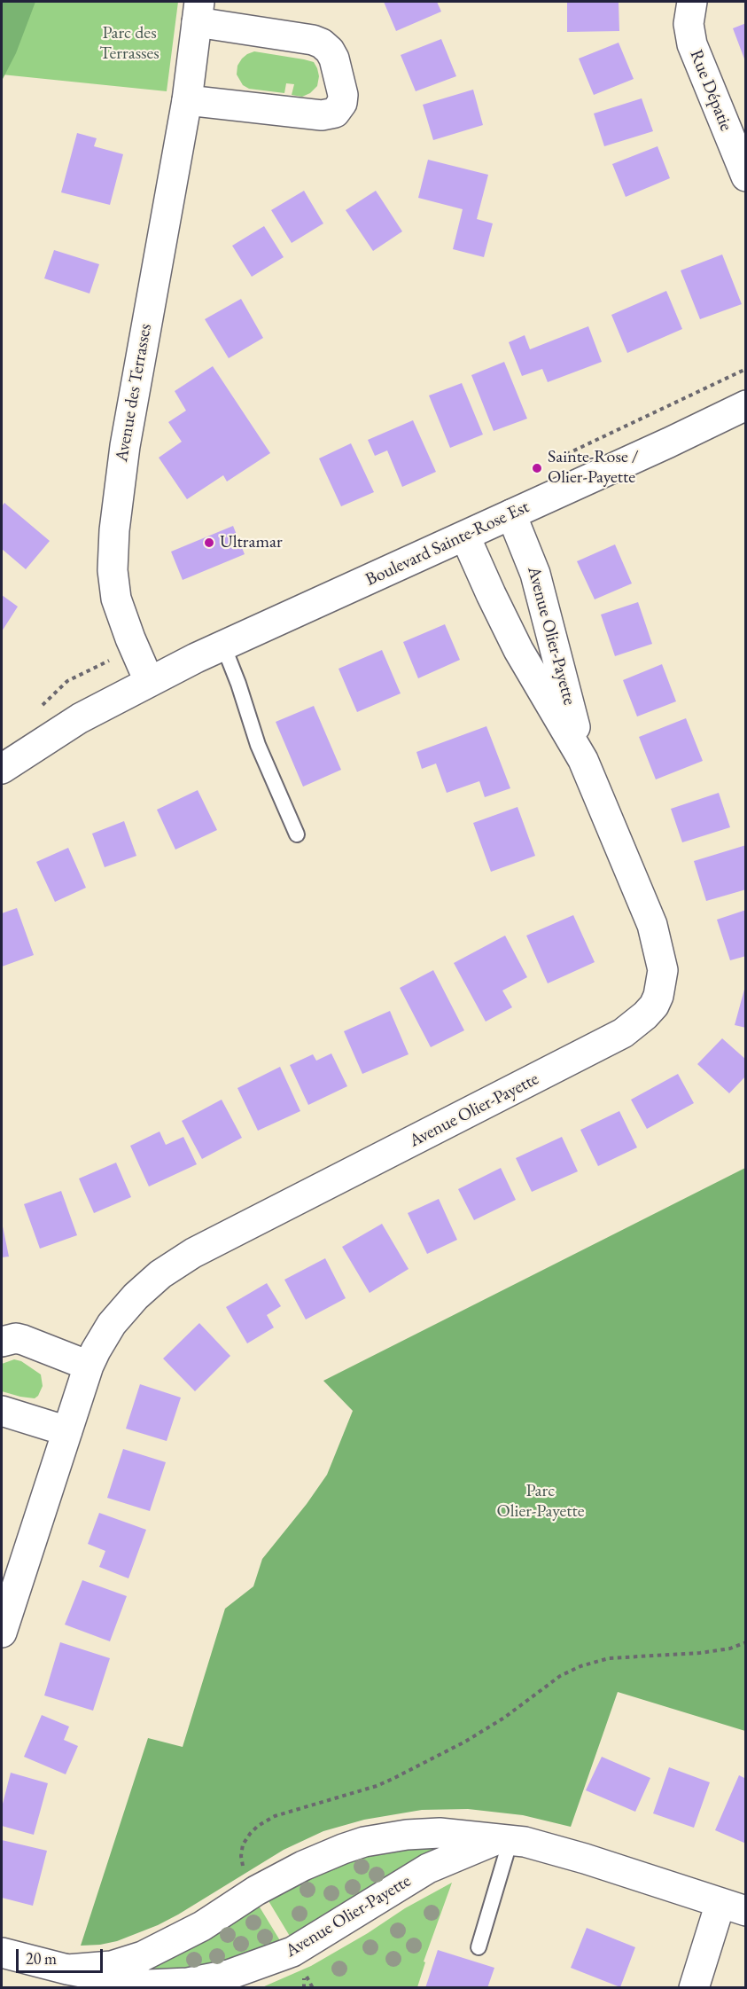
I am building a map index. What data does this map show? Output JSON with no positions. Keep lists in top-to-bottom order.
{
  "streets": {
    "street": [
      "Rue Dépatie",
      "Avenue des Terrasses",
      "Boulevard Sainte-Rose Est",
      "Avenue Olier-Payette"
    ]
  },
  "crossings": [
    ["Avenue des Terrasses", "Boulevard Sainte-Rose Est"],
    ["Boulevard Sainte-Rose Est", "Avenue Olier-Payette"]
  ],
  "parks": ["Parc des Terrasses", "Parc Olier-Payette"],
  "places": ["Sainte-Rose / Olier-Payette", "Ultramar"],
  "scale_bar": "20 m"
}
